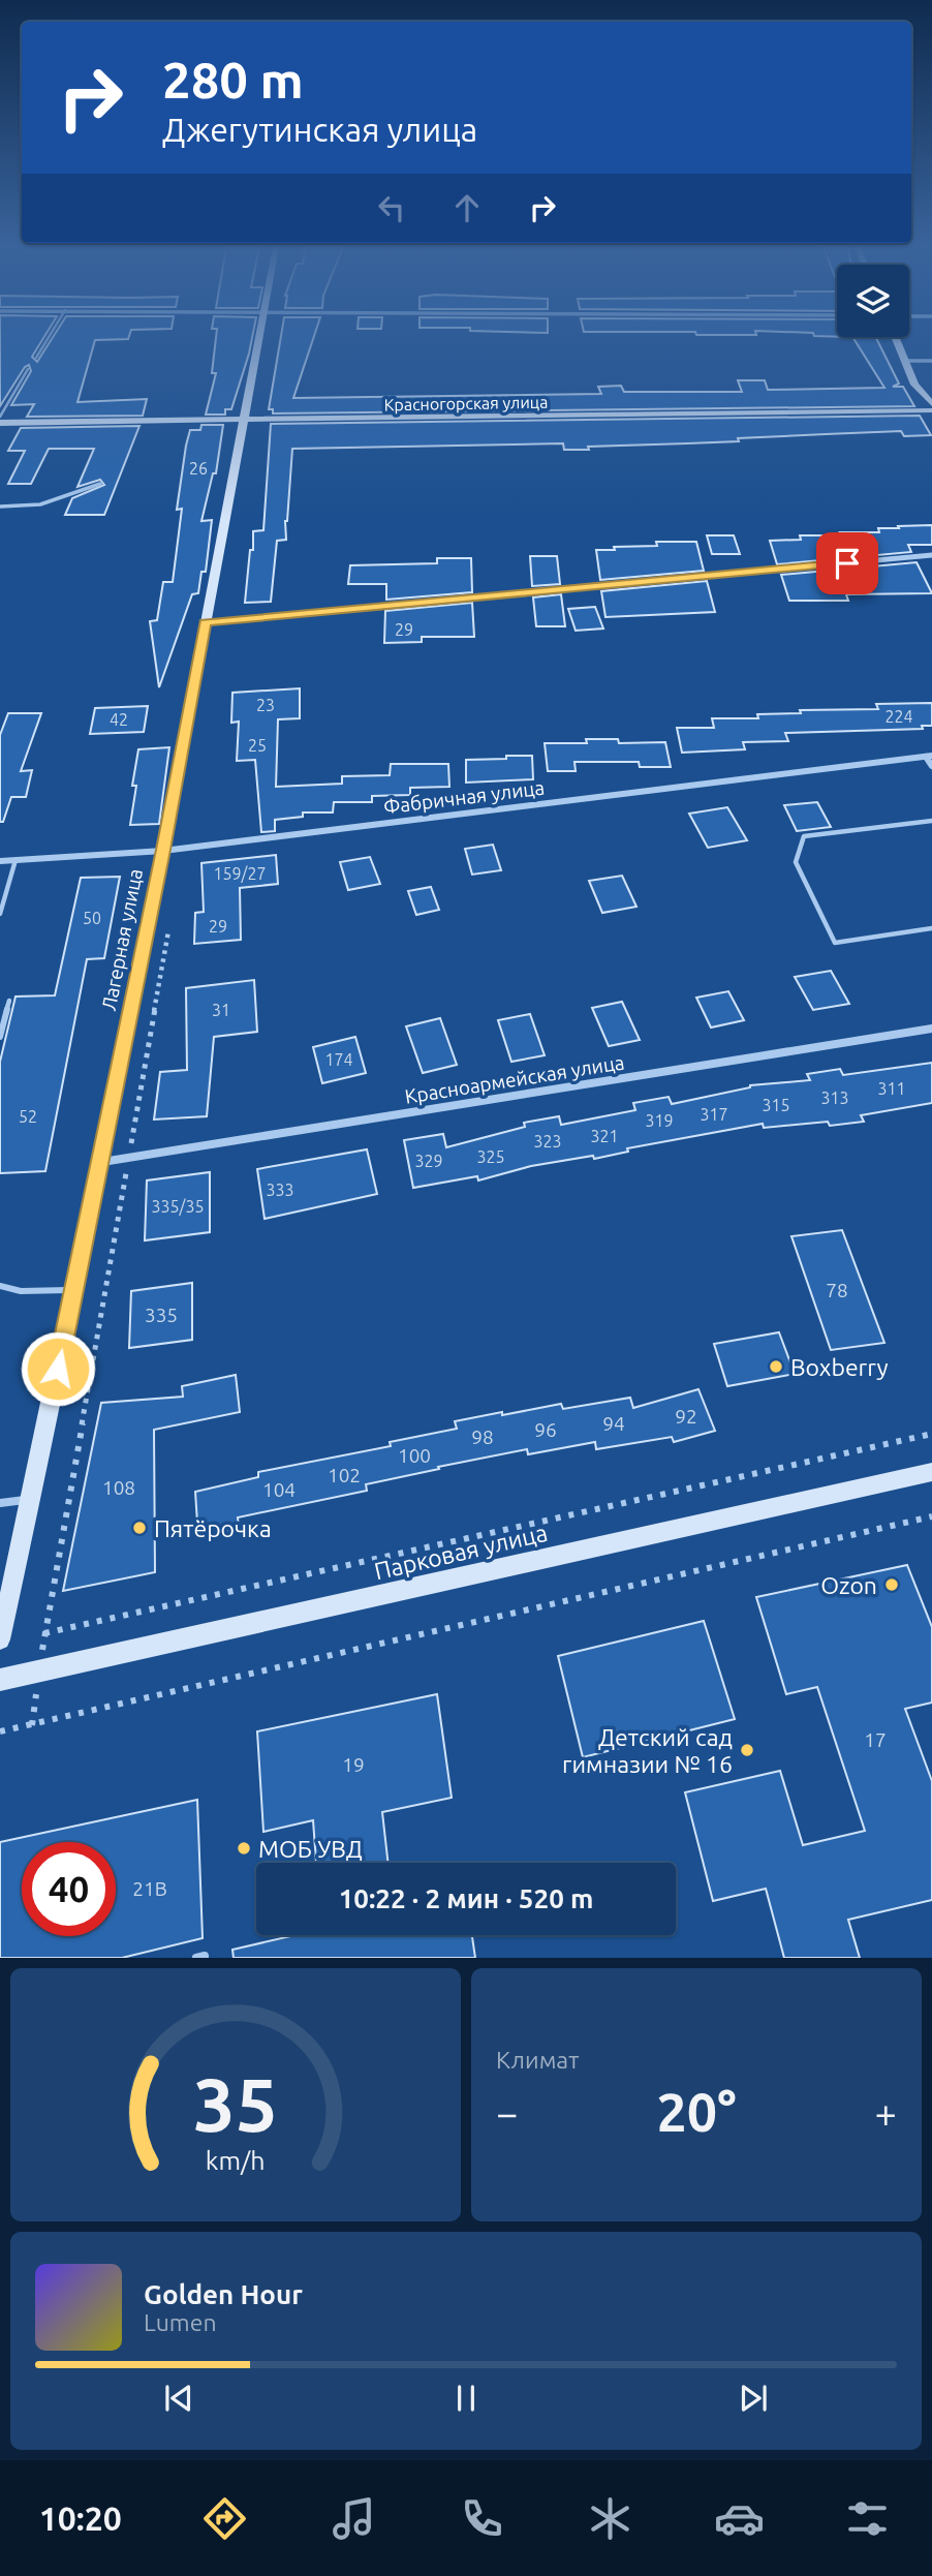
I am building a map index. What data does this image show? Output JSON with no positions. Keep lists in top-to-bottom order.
{
  "streets": {
    "street": [
      "Красногорская улица",
      "Фабричная улица",
      "Лагерная улица",
      "Красноармейская улица",
      "Парковая улица"
    ]
  },
  "crossings": [
    ["Красногорская улица", "Лагерная улица"],
    ["Фабричная улица", "Лагерная улица"],
    ["Лагерная улица", "Красноармейская улица"]
  ],
  "places": [
    "Boxberry",
    "Пятёрочка",
    "Ozon",
    "Детский сад гимназии № 16",
    "МОБ УВД"
  ],
  "house_numbers": [
    "26",
    "29",
    "23",
    "224",
    "42",
    "25",
    "159/27",
    "50",
    "29",
    "31",
    "174",
    "311",
    "313",
    "315",
    "317",
    "52",
    "319",
    "321",
    "323",
    "325",
    "329",
    "333",
    "335/35",
    "78",
    "335",
    "92",
    "94",
    "96",
    "98",
    "100",
    "102",
    "108",
    "104",
    "17",
    "19",
    "21В"
  ],
  "page": {
    "turn": ["280 m", "Джегутинская улица"],
    "limit": "40",
    "trip": "10:22 · 2 мин · 520 m",
    "tile": "Климат",
    "heat": ["−", "20°", "+"],
    "song": ["Golden Hour", "Lumen"],
    "tabs": "10:20",
    "gauge": ["35", "km/h"]
  }
}
